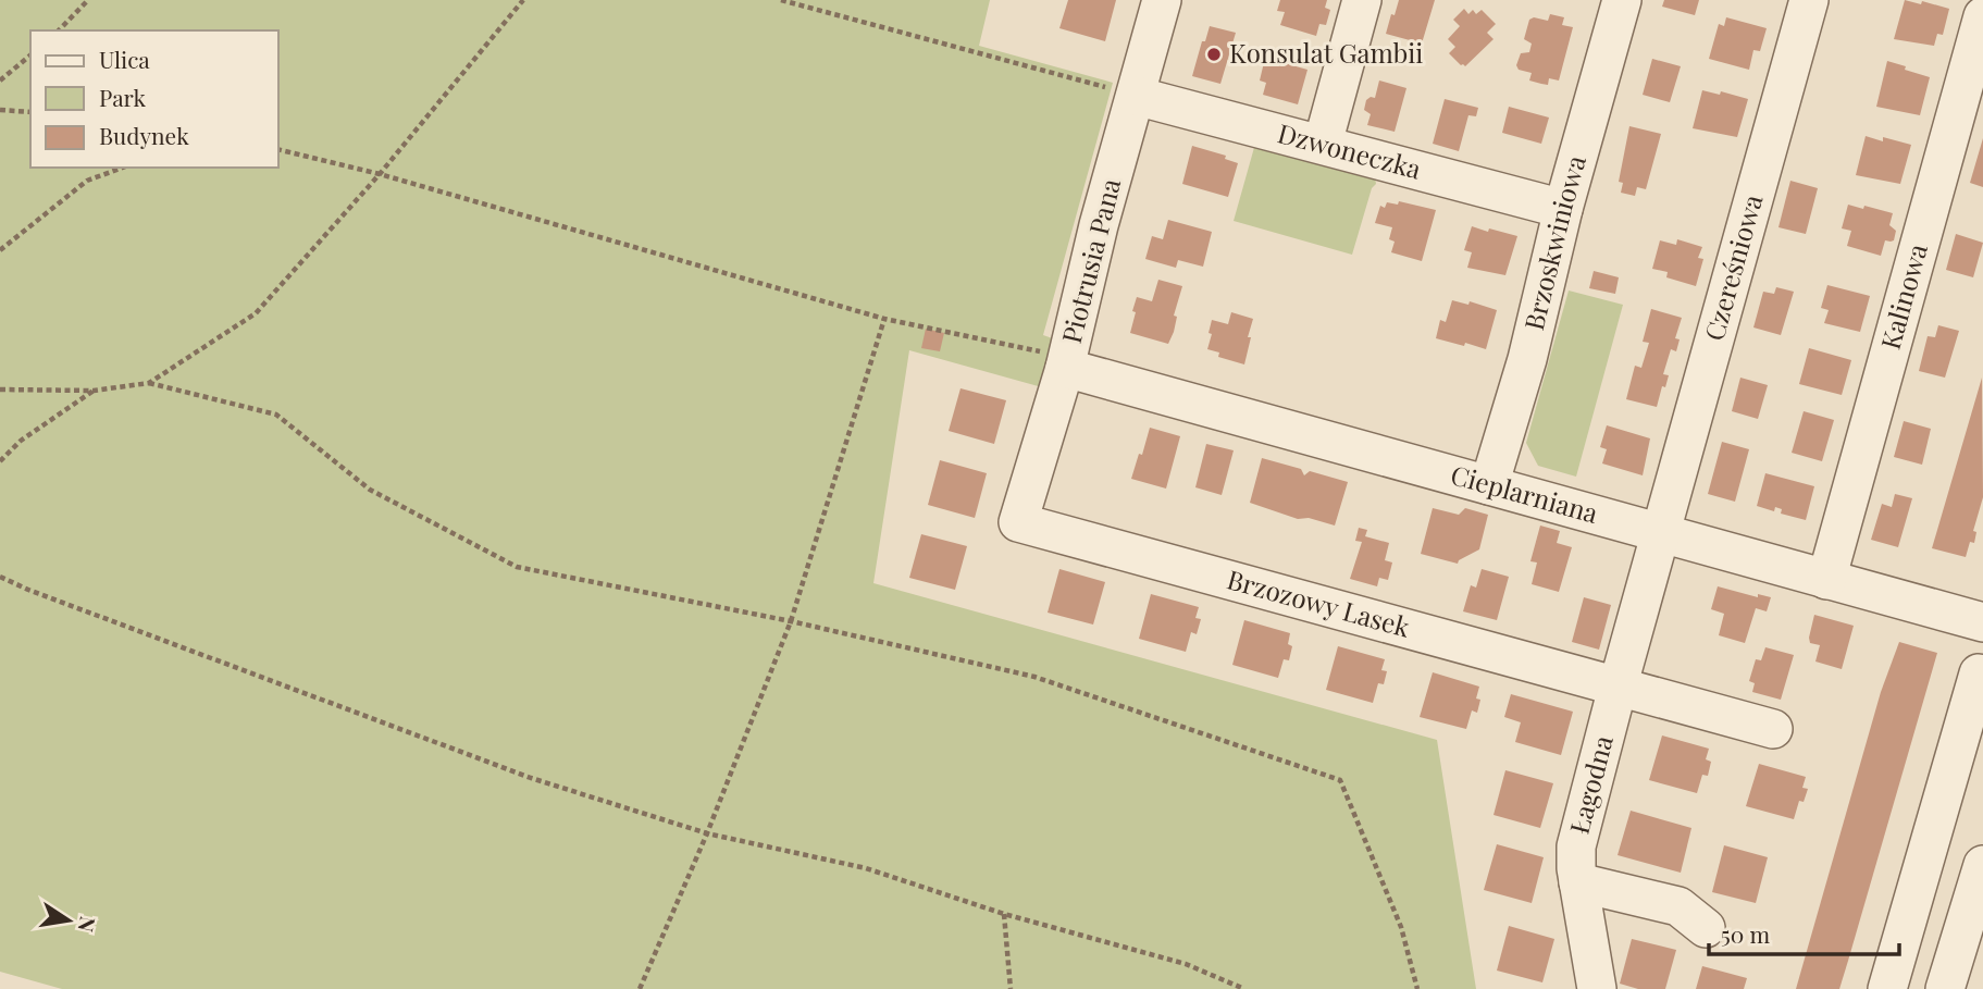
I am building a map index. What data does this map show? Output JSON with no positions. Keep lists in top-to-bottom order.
{
  "streets": {
    "street": [
      "Dzwoneczka",
      "Brzoskwiniowa",
      "Piotrusia Pana",
      "Czereśniowa",
      "Kalinowa",
      "Cieplarniana",
      "Brzozowy Lasek",
      "Łagodna"
    ]
  },
  "crossings": [
    ["Dzwoneczka", "Brzoskwiniowa"],
    ["Dzwoneczka", "Piotrusia Pana"],
    ["Brzoskwiniowa", "Cieplarniana"],
    ["Piotrusia Pana", "Cieplarniana"],
    ["Piotrusia Pana", "Brzozowy Lasek"],
    ["Czereśniowa", "Cieplarniana"],
    ["Czereśniowa", "Łagodna"],
    ["Kalinowa", "Cieplarniana"],
    ["Cieplarniana", "Łagodna"],
    ["Brzozowy Lasek", "Łagodna"]
  ],
  "places": ["Konsulat Gambii"],
  "legend": ["Ulica", "Park", "Budynek"],
  "scale_bar": "50 m",
  "north": "right"
}
